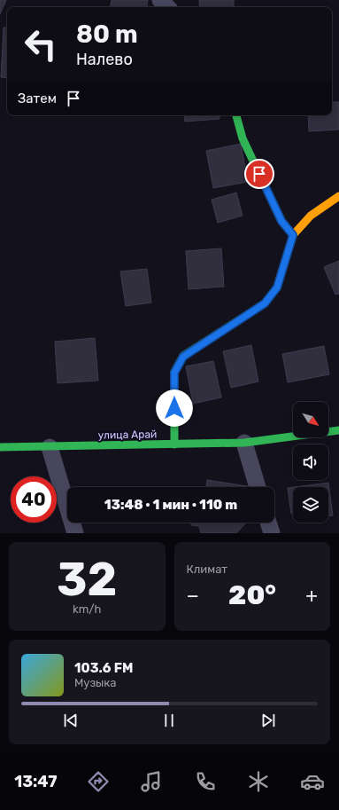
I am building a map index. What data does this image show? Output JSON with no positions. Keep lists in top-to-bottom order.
{
  "streets": {
    "street": ["улица Арай"]
  },
  "north": "bottom right",
  "page": {
    "turn": ["80 m", "Налево"],
    "then": "Затем",
    "limit": "40",
    "trip": "13:48 · 1 мин · 110 m",
    "tile": [
      ["32", "km/h"],
      "Климат"
    ],
    "heat": ["−", "20°", "+"],
    "song": ["103.6 FM", "Музыка"],
    "tabs": "13:47"
  }
}
